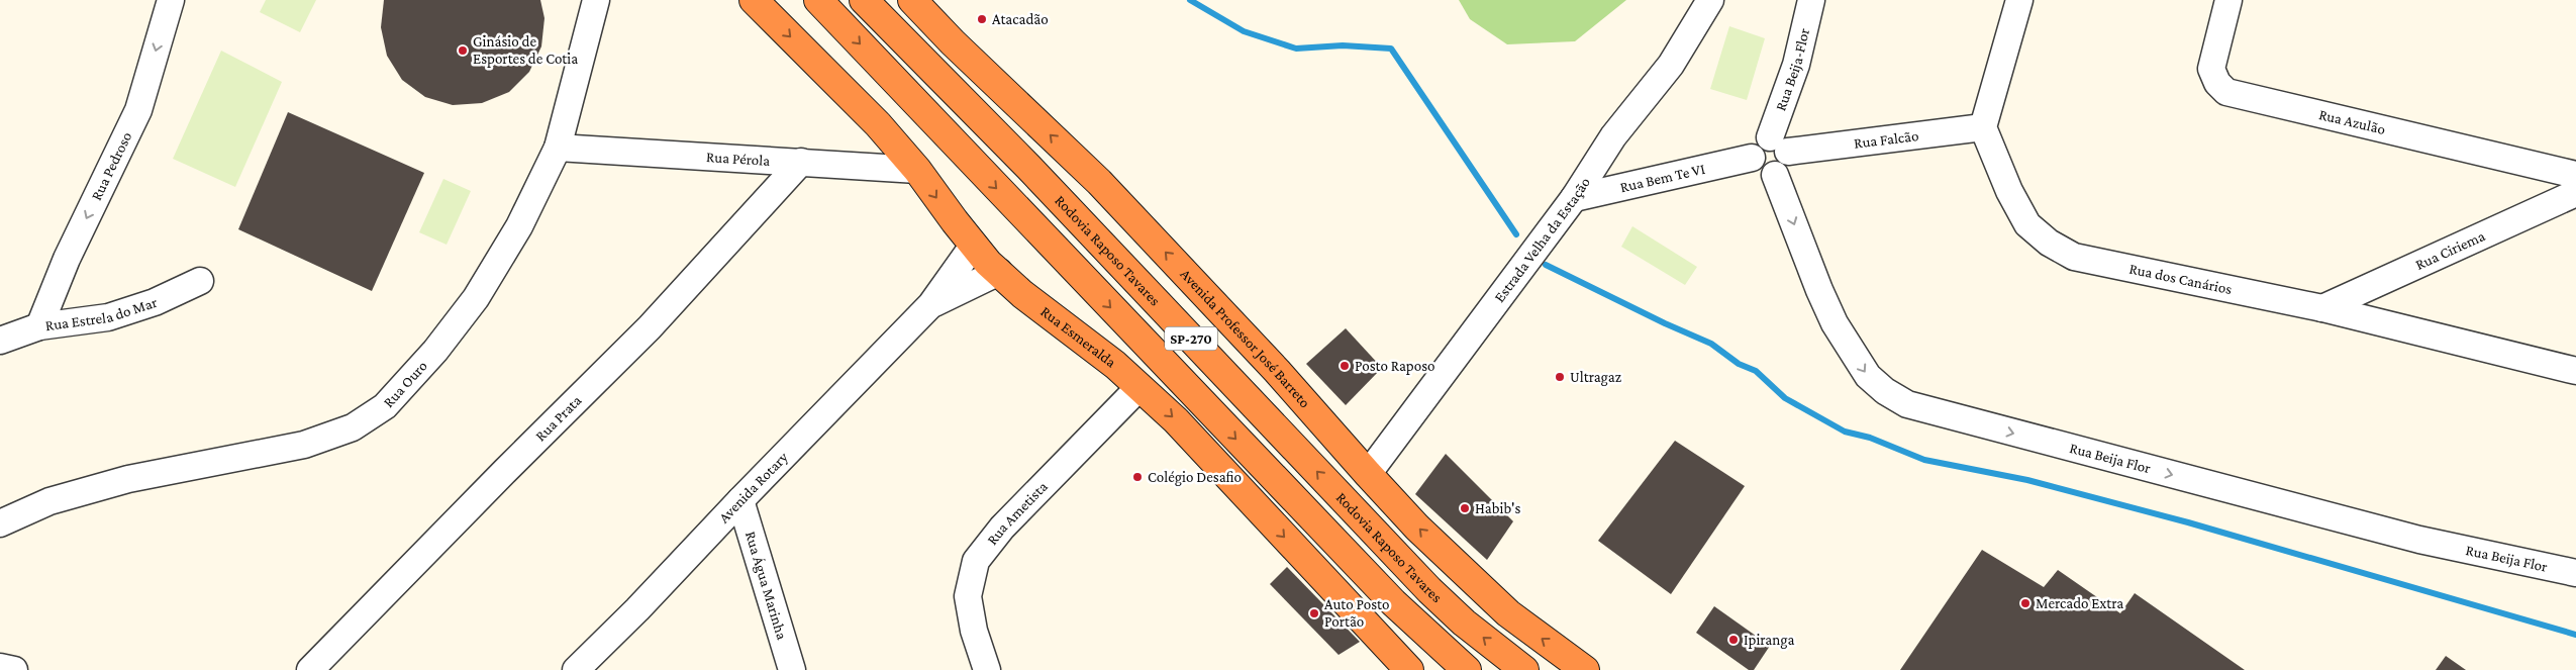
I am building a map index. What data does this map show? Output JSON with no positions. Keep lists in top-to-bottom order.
{
  "streets": {
    "highway": [
      "Rodovia Raposo Tavares",
      "Rua Esmeralda",
      "SP-270",
      "Avenida Professor José Barreto"
    ],
    "street": [
      "Rua Beija-Flor",
      "Rua Azulão",
      "Rua Falcão",
      "Rua Pérola",
      "Rua Pedroso",
      "Rua Bem Te VI",
      "Estrada Velha da Estação",
      "Rua Ciriema",
      "Rua dos Canários",
      "Rua Estrela do Mar",
      "Rua Ouro",
      "Rua Prata",
      "Rua Beija Flor",
      "Avenida Rotary",
      "Rua Ametista",
      "Rua Água Marinha"
    ]
  },
  "crossings": [
    ["Rua Beija-Flor", "Rua Falcão"],
    ["Rua Beija-Flor", "Rua Bem Te VI"],
    ["Rua Beija-Flor", "Rua Beija Flor"],
    ["Rua Falcão", "Rua Bem Te VI"],
    ["Rua Falcão", "Rua dos Canários"],
    ["Rua Falcão", "Rua Beija Flor"],
    ["Rua Pérola", "Rua Esmeralda"],
    ["Rua Pérola", "Rua Ouro"],
    ["Rua Pérola", "Rua Prata"],
    ["Rua Pedroso", "Rua Estrela do Mar"],
    ["Rua Bem Te VI", "Estrada Velha da Estação"],
    ["Rua Bem Te VI", "Rua Beija Flor"],
    ["Estrada Velha da Estação", "Avenida Professor José Barreto"],
    ["Rua Ciriema", "Rua dos Canários"],
    ["Rua Esmeralda", "Avenida Rotary"],
    ["Rua Esmeralda", "Rua Ametista"],
    ["Avenida Rotary", "Rua Água Marinha"]
  ],
  "one_way": ["Rua Pedroso", "Rua Beija Flor"],
  "places": [
    "Atacadão",
    "Ginásio de Esportes de Cotia",
    "Posto Raposo",
    "Ultragaz",
    "Colégio Desafio",
    "Habib's",
    "Mercado Extra",
    "Auto Posto Portão",
    "Ipiranga"
  ]
}
